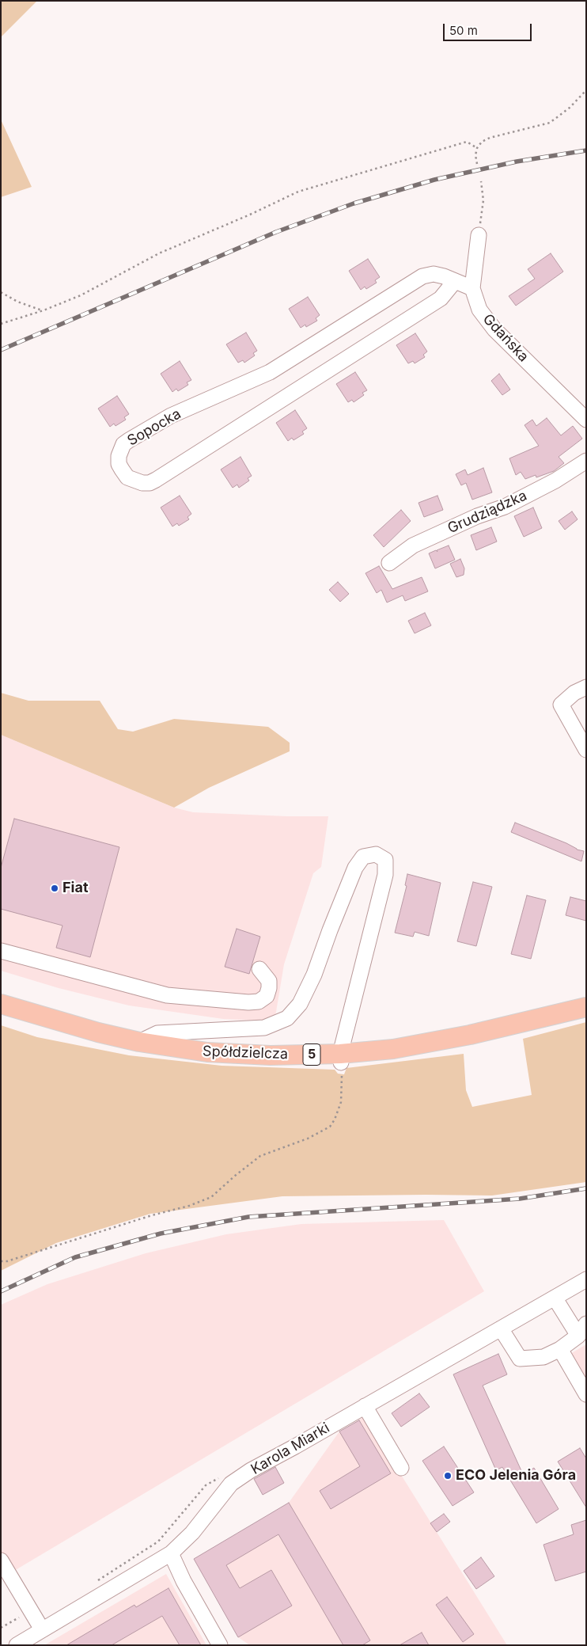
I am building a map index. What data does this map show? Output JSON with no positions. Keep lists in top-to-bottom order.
{
  "streets": {
    "main road": ["Spółdzielcza", "5"],
    "street": [
      "Gdańska",
      "Sopocka",
      "Grudziądzka",
      "Karola Miarki"
    ]
  },
  "crossings": [
    ["Gdańska", "Sopocka"]
  ],
  "places": ["Fiat", "ECO Jelenia Góra"],
  "scale_bar": "50 m"
}
